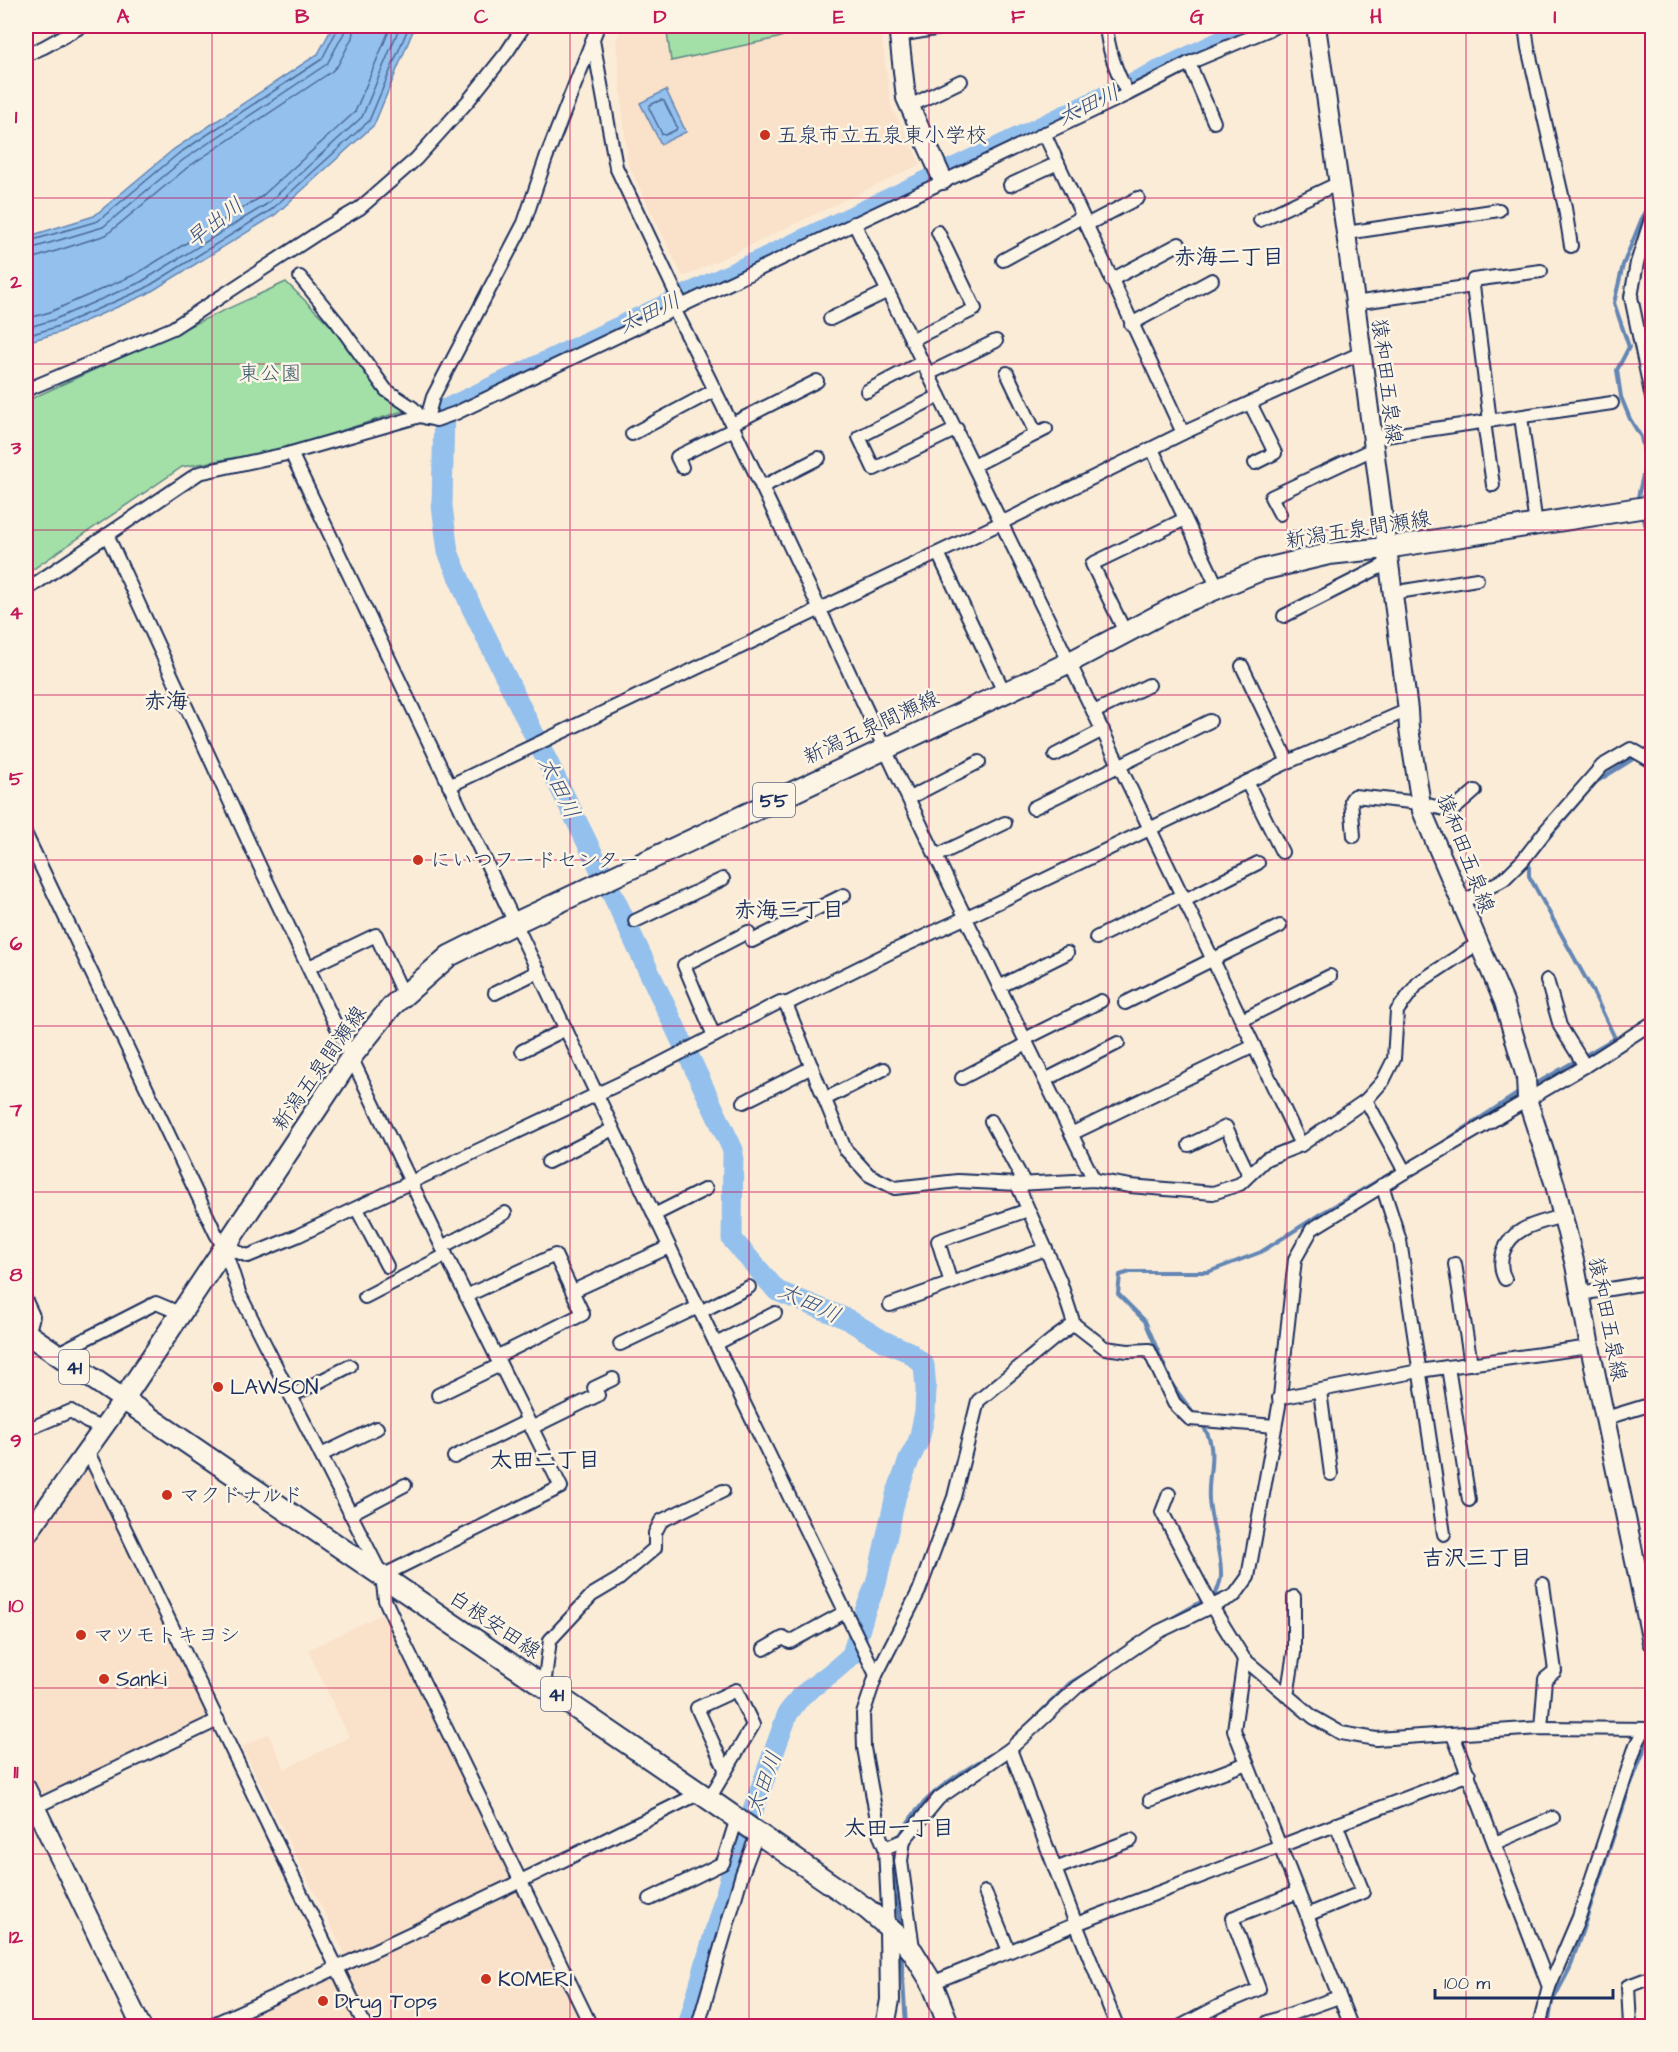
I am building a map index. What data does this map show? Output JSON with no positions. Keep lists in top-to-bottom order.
{
  "streets": {
    "main road": [
      "猿和田五泉線",
      "新潟五泉間瀬線",
      "55",
      "41",
      "白根安田線"
    ]
  },
  "crossings": [
    ["猿和田五泉線", "新潟五泉間瀬線"],
    ["新潟五泉間瀬線", "41"],
    ["新潟五泉間瀬線", "白根安田線"],
    ["41", "白根安田線"]
  ],
  "districts": [
    "赤海二丁目",
    "赤海",
    "赤海三丁目",
    "太田二丁目",
    "吉沢三丁目",
    "太田一丁目"
  ],
  "water": ["太田川", "早出川"],
  "parks": ["東公園"],
  "places": [
    "五泉市立五泉東小学校",
    "にいつフードセンター",
    "LAWSON",
    "マクドナルド",
    "マツモトキヨシ",
    "Sanki",
    "KOMERI",
    "Drug Tops"
  ],
  "scale_bar": "100 m",
  "grid": {
    "columns": [
      "A",
      "B",
      "C",
      "D",
      "E",
      "F",
      "G",
      "H",
      "I"
    ],
    "rows": [
      "1",
      "2",
      "3",
      "4",
      "5",
      "6",
      "7",
      "8",
      "9",
      "10",
      "11",
      "12"
    ]
  }
}
